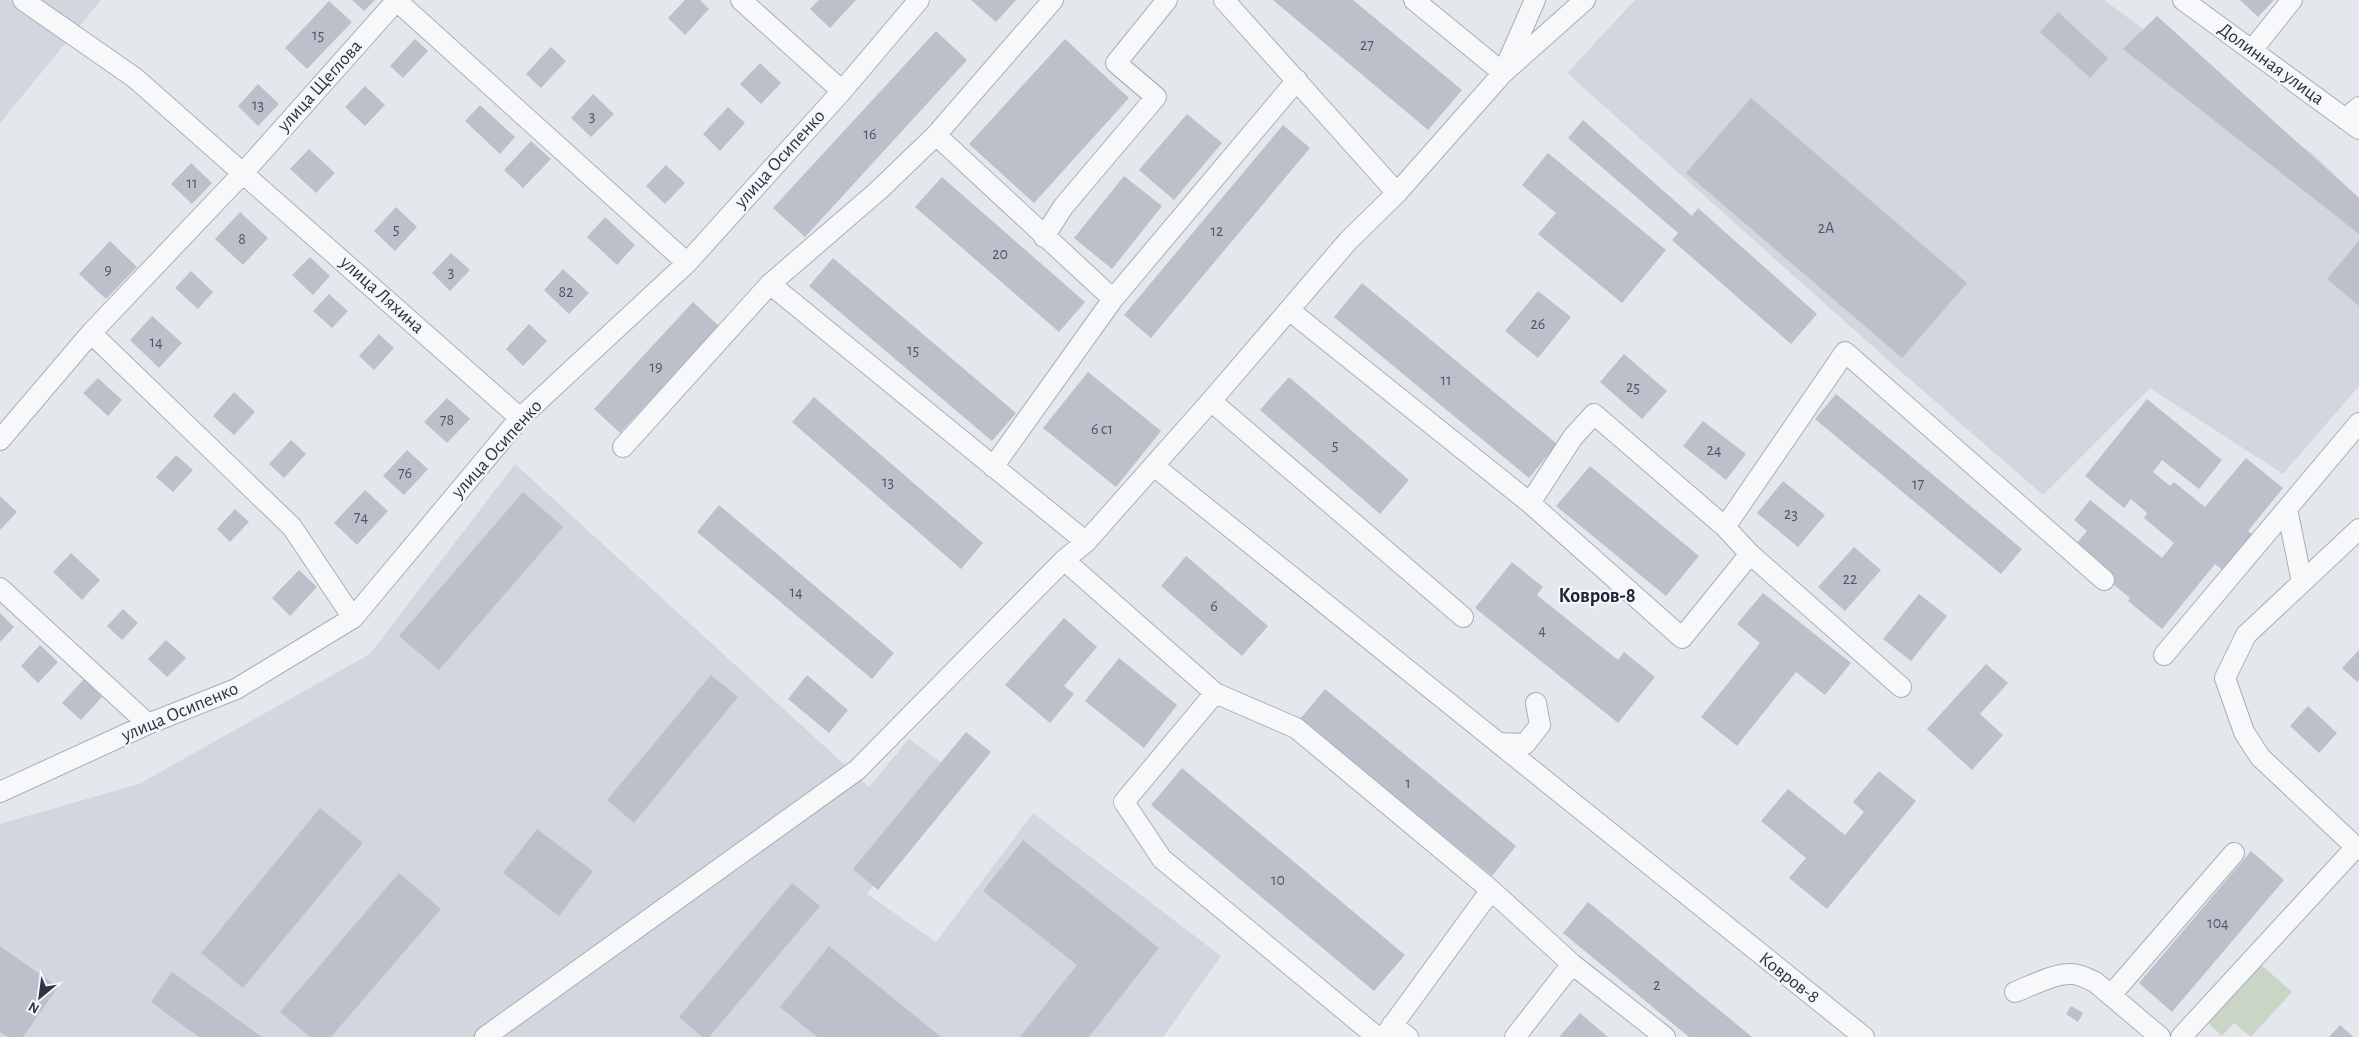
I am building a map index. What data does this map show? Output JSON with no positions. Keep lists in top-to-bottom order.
{
  "streets": {
    "street": [
      "Долинная улица",
      "улица Щеглова",
      "улица Осипенко",
      "улица Ляхина",
      "Ковров-8"
    ]
  },
  "crossings": [
    ["улица Щеглова", "улица Ляхина"],
    ["улица Осипенко", "улица Ляхина"]
  ],
  "districts": ["Ковров-8"],
  "house_numbers": [
    "15",
    "27",
    "13",
    "3",
    "16",
    "11",
    "2А",
    "5",
    "12",
    "8",
    "20",
    "9",
    "3",
    "82",
    "26",
    "14",
    "15",
    "19",
    "11",
    "25",
    "78",
    "6 с1",
    "5",
    "24",
    "76",
    "13",
    "17",
    "23",
    "74",
    "22",
    "14",
    "6",
    "4",
    "1",
    "10",
    "104",
    "2"
  ],
  "north": "bottom left"
}
